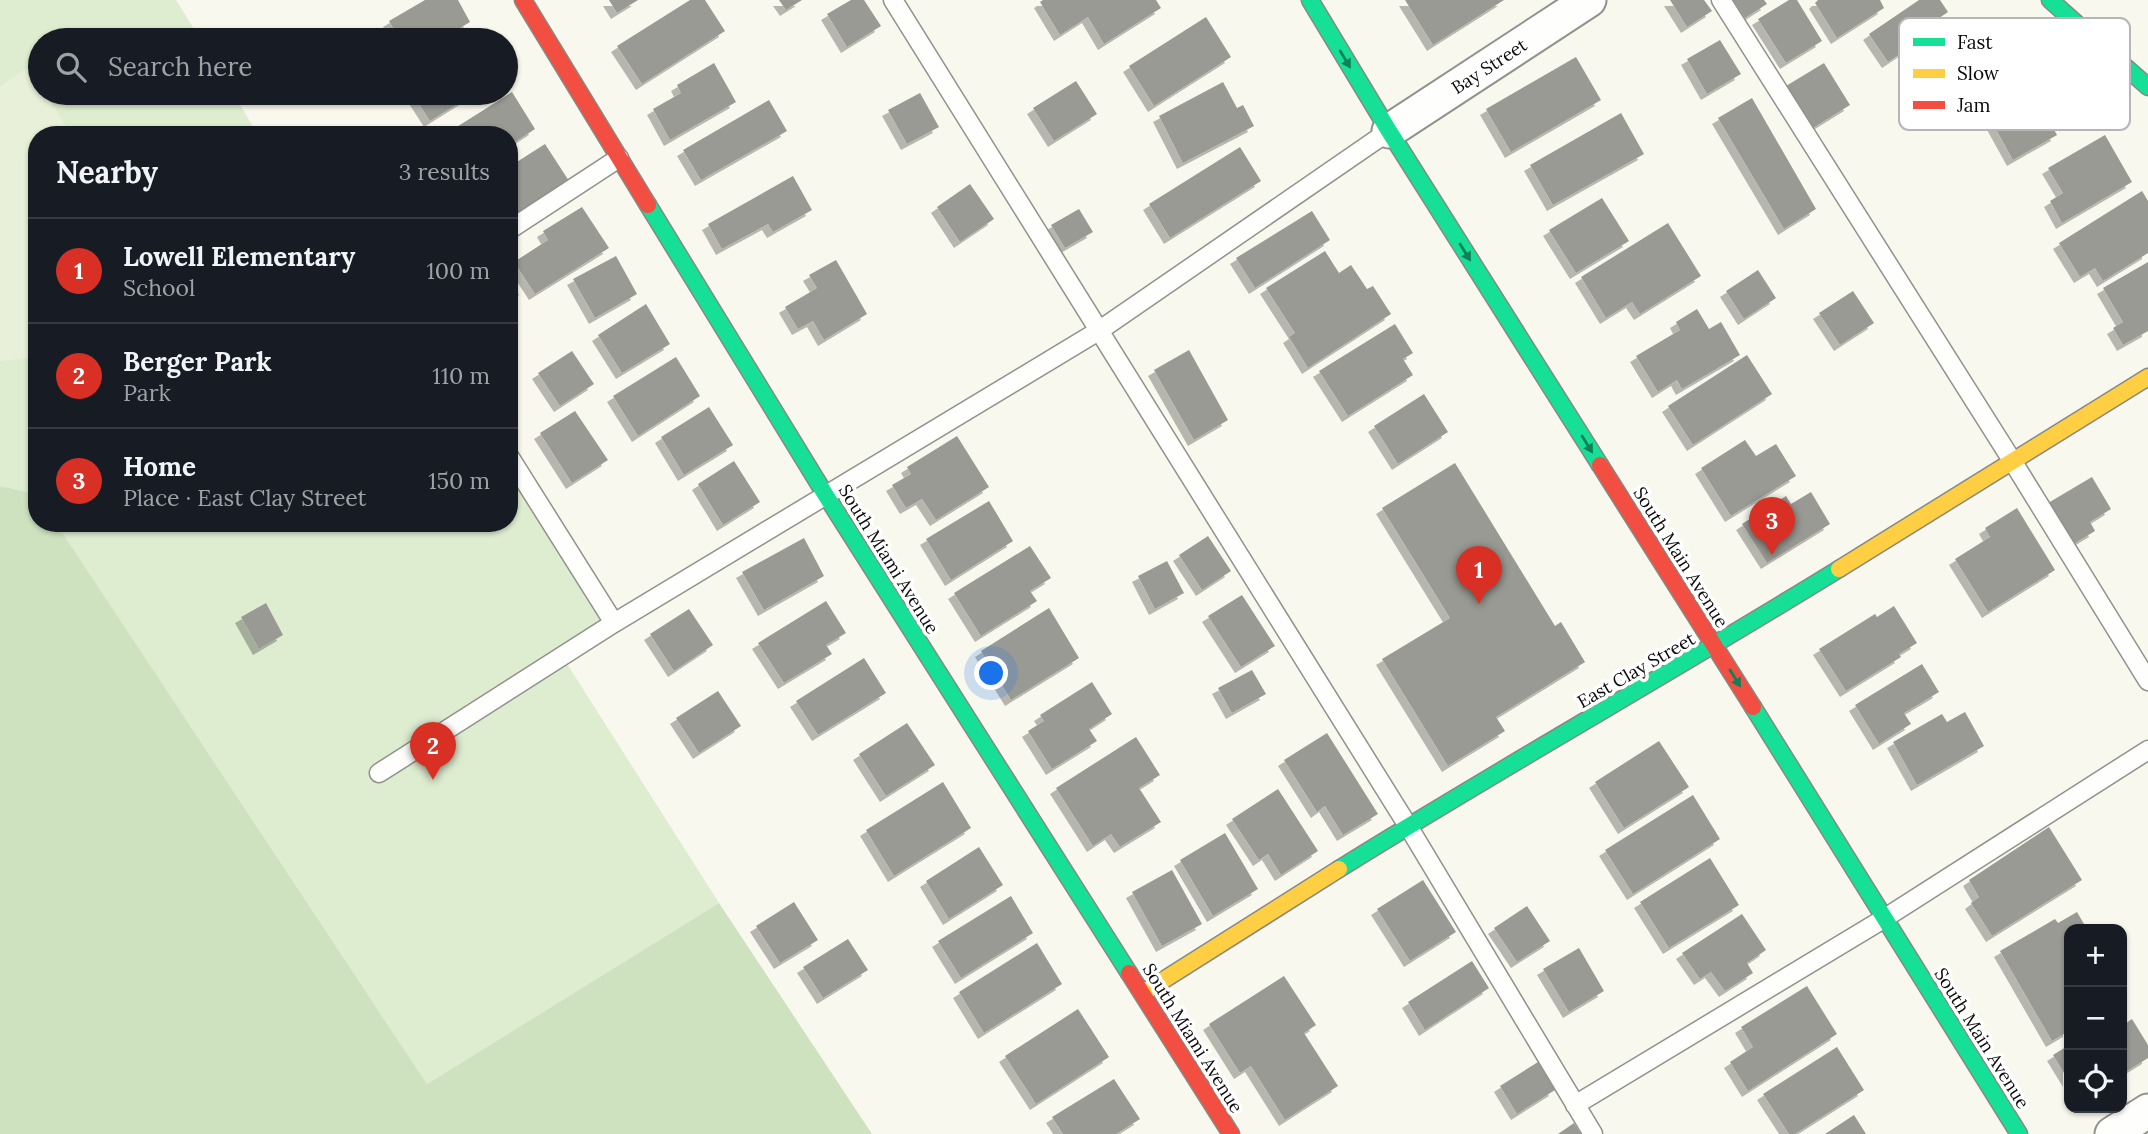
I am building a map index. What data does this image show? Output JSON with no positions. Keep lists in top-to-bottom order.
{
  "streets": {
    "street": [
      "Bay Street",
      "South Main Avenue",
      "South Miami Avenue",
      "East Clay Street"
    ]
  },
  "crossings": [
    ["Bay Street", "South Main Avenue"],
    ["South Main Avenue", "East Clay Street"],
    ["South Miami Avenue", "East Clay Street"]
  ],
  "one_way": ["South Main Avenue"],
  "legend": ["Fast", "Slow", "Jam"],
  "page": {
    "search": "Search here",
    "heading": ["Nearby", "3 results"],
    "list": [
      {
        "mark": "1",
        "name": "Lowell Elementary",
        "note": "School",
        "value": "100 m"
      },
      {
        "mark": "2",
        "name": "Berger Park",
        "note": "Park",
        "value": "110 m"
      },
      {
        "mark": "3",
        "name": "Home",
        "note": "Place · East Clay Street",
        "value": "150 m"
      }
    ],
    "pins": ["3", "1", "2"],
    "map_buttons": ["+", "−"]
  }
}
